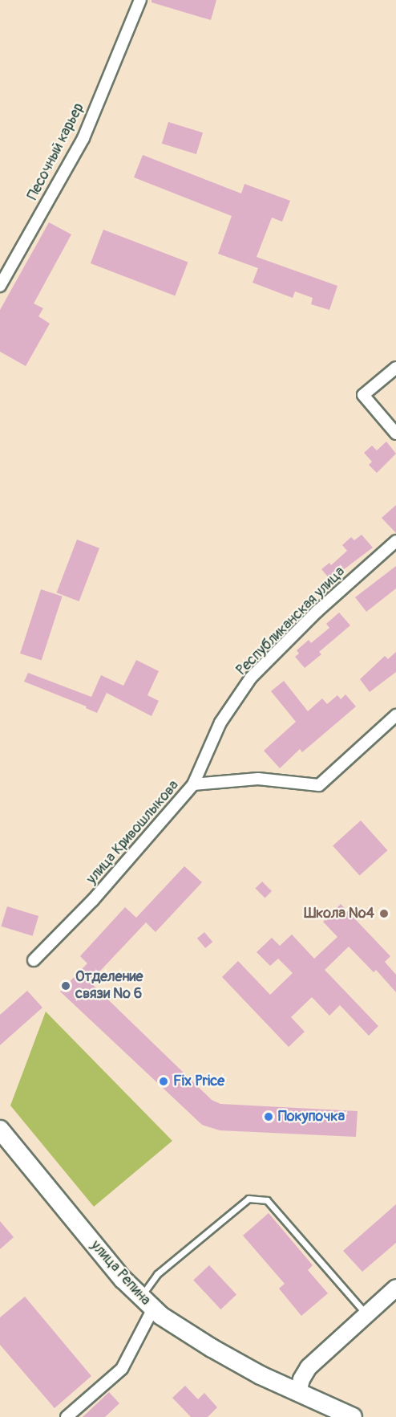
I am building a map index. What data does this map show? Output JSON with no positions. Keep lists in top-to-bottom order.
{
  "streets": {
    "main road": ["улица Репина"],
    "street": ["Песочный карьер", "Республиканская улица", "улица Кривошлыкова"]
  },
  "crossings": [
    ["Республиканская улица", "улица Кривошлыкова"]
  ],
  "places": [
    "Школа №4",
    "Отделение связи № 6",
    "Fix Price",
    "Покупочка"
  ]
}
